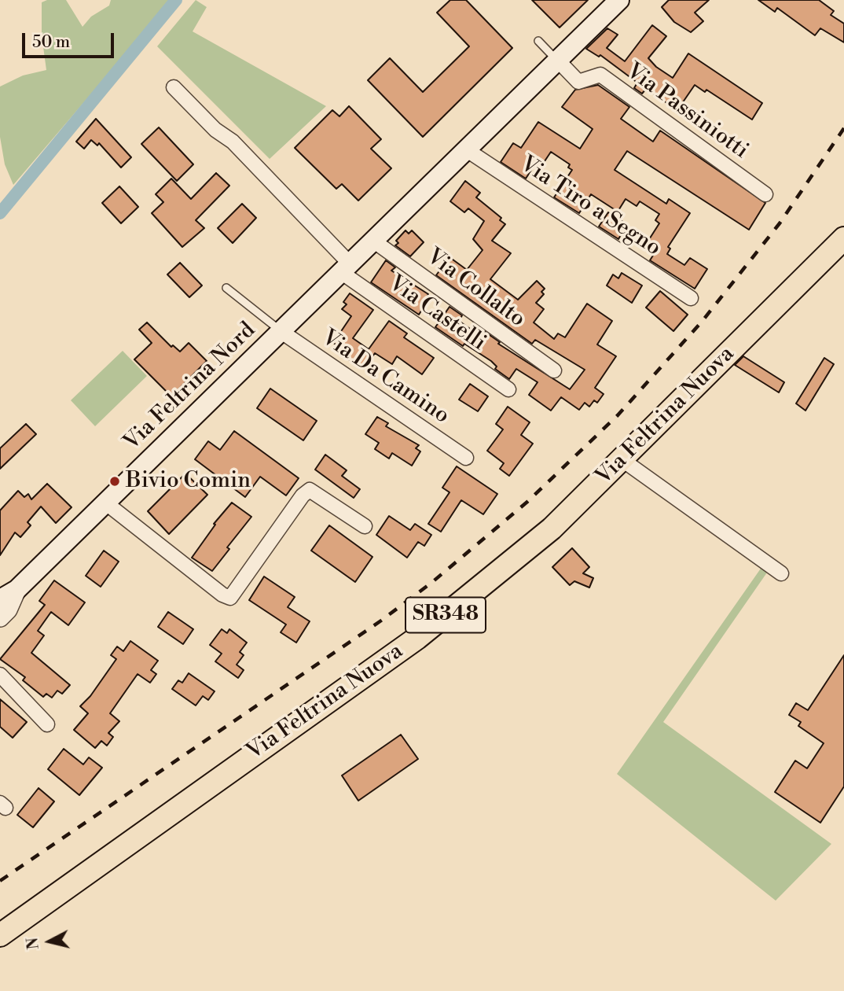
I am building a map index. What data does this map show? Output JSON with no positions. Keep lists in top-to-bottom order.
{
  "streets": {
    "main road": ["Via Feltrina Nord", "Via Feltrina Nuova", "SR348"],
    "street": [
      "Via Passiniotti",
      "Via Tiro a Segno",
      "Via Collalto",
      "Via Castelli",
      "Via Da Camino"
    ]
  },
  "crossings": [
    ["Via Passiniotti", "Via Feltrina Nord"],
    ["Via Tiro a Segno", "Via Feltrina Nord"],
    ["Via Collalto", "Via Feltrina Nord"],
    ["Via Castelli", "Via Feltrina Nord"],
    ["Via Da Camino", "Via Feltrina Nord"]
  ],
  "places": ["Bivio Comin"],
  "scale_bar": "50 m",
  "north": "left"
}
